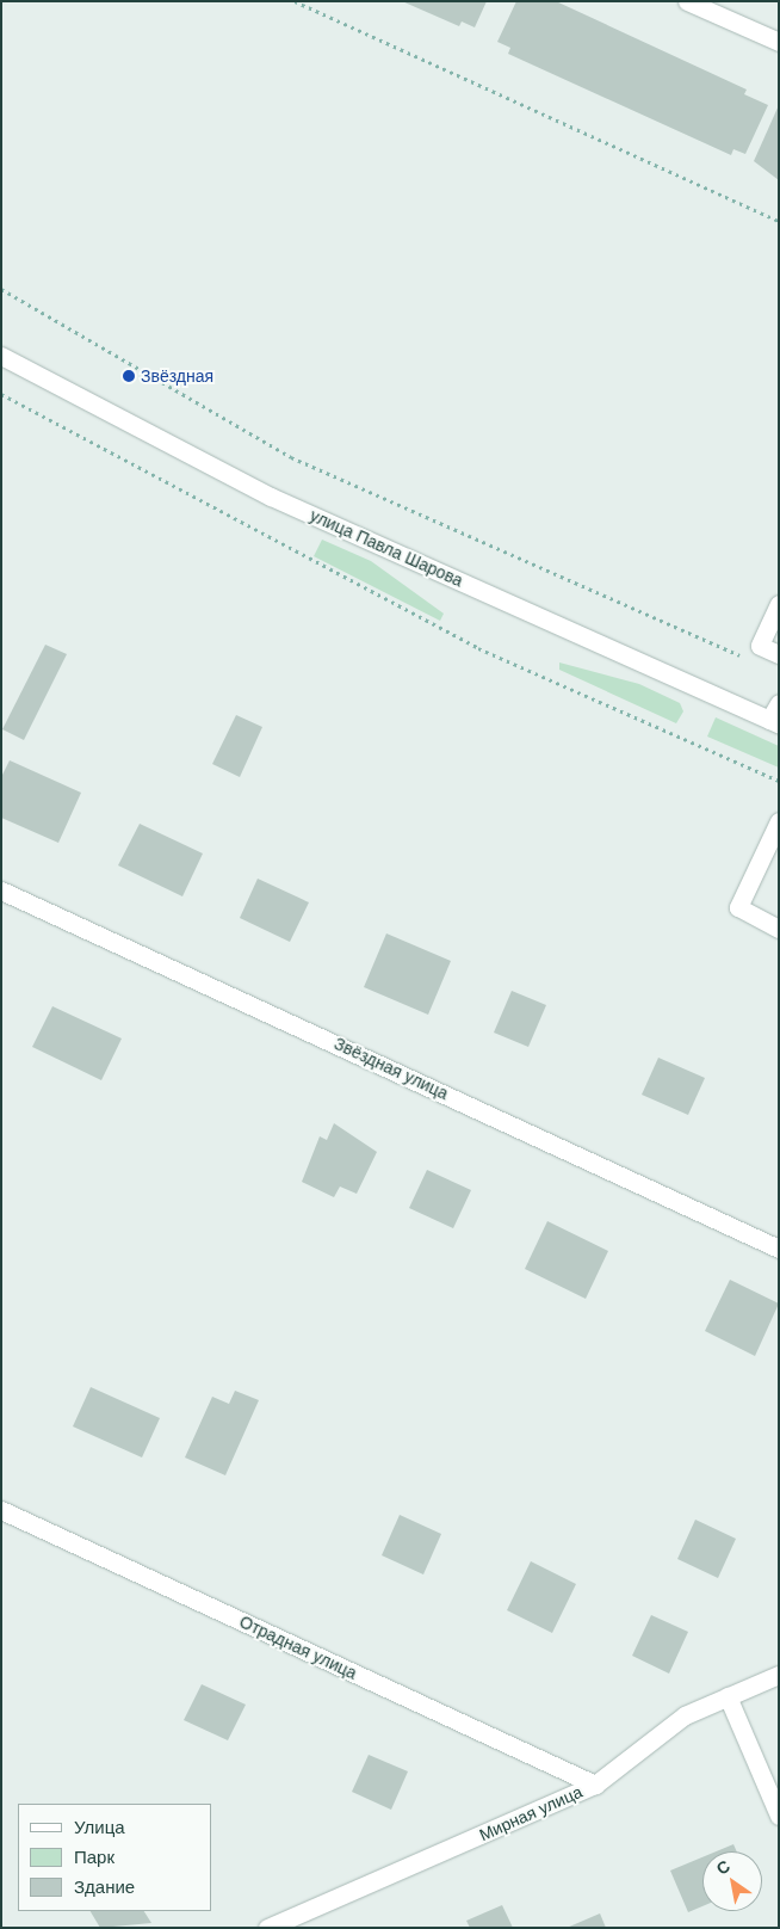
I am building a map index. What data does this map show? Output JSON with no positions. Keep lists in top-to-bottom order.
{
  "streets": {
    "street": [
      "улица Павла Шарова",
      "Звёздная улица",
      "Отрадная улица",
      "Мирная улица"
    ]
  },
  "crossings": [
    ["Отрадная улица", "Мирная улица"]
  ],
  "places": ["Звёздная"],
  "legend": ["Улица", "Парк", "Здание"],
  "north": "top left"
}
